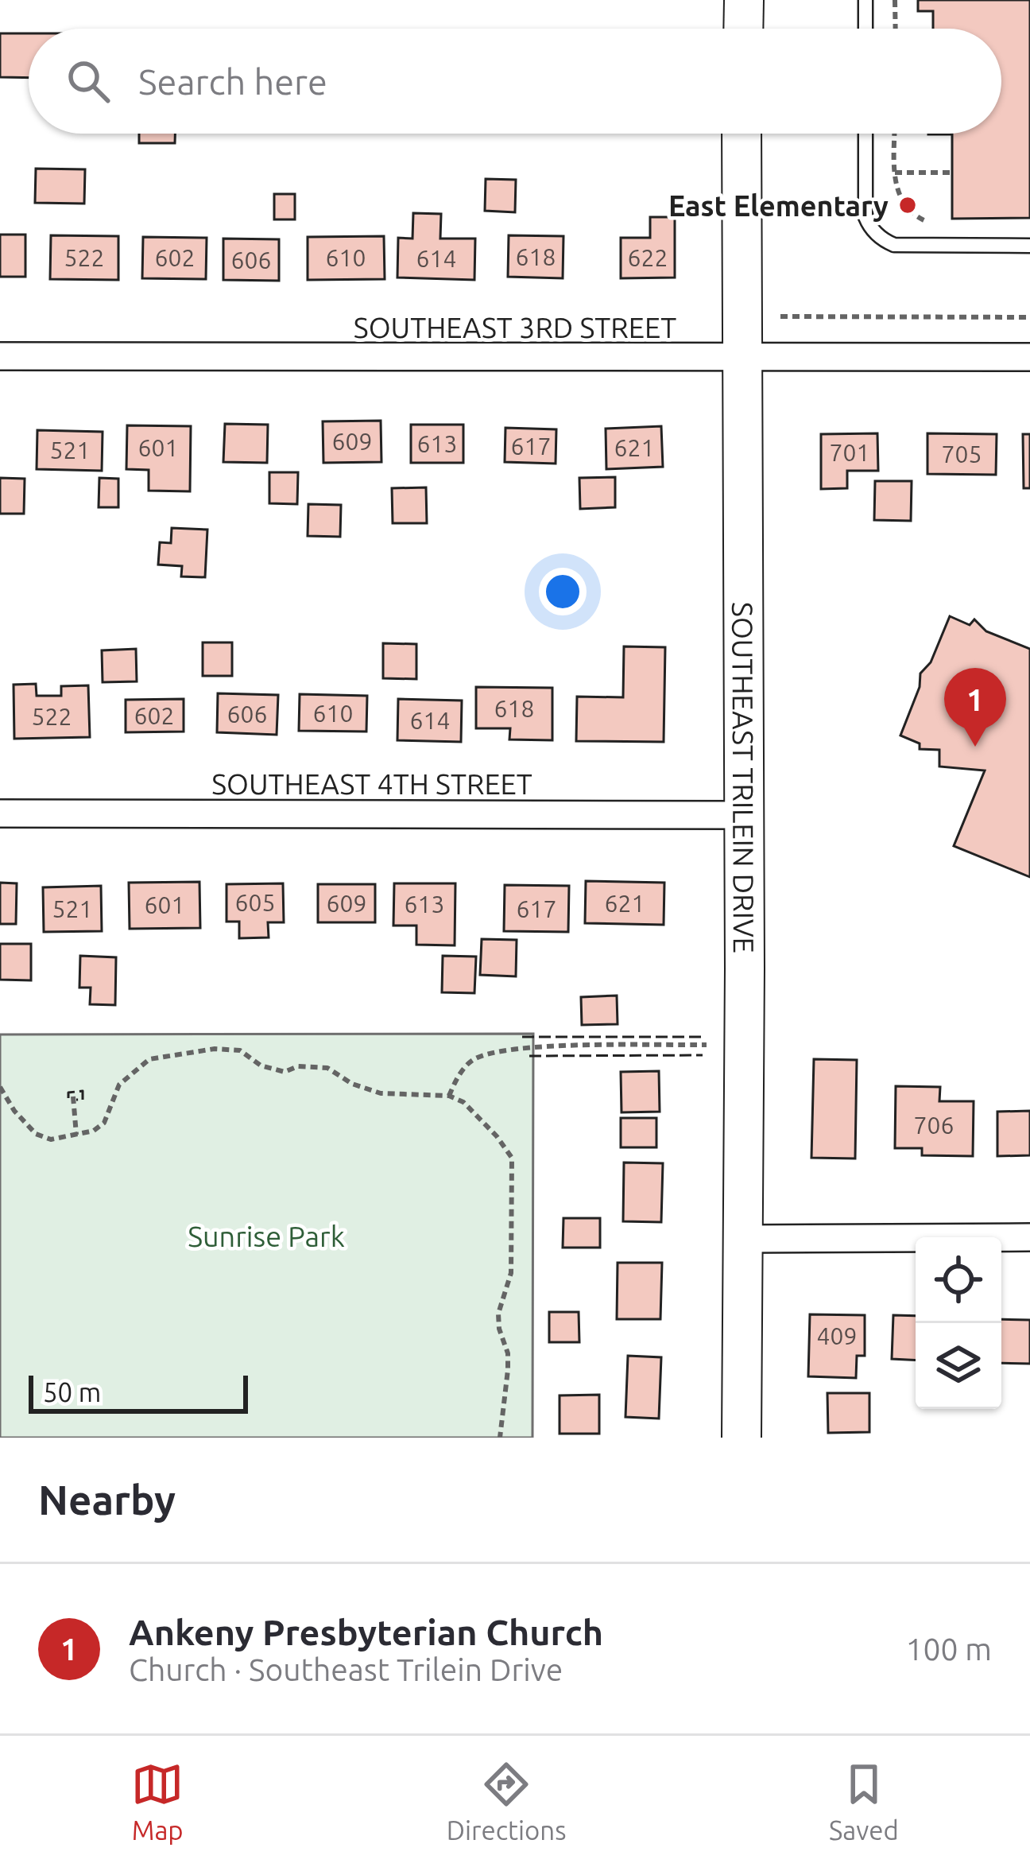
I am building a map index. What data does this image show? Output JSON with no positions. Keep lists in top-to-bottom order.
{
  "streets": {
    "street": ["SOUTHEAST 3RD STREET", "SOUTHEAST TRILEIN DRIVE", "SOUTHEAST 4TH STREET"]
  },
  "crossings": [
    ["SOUTHEAST 3RD STREET", "SOUTHEAST TRILEIN DRIVE"],
    ["SOUTHEAST TRILEIN DRIVE", "SOUTHEAST 4TH STREET"]
  ],
  "parks": ["Sunrise Park"],
  "places": ["East Elementary"],
  "house_numbers": [
    "618",
    "522",
    "602",
    "610",
    "622",
    "614",
    "606",
    "609",
    "613",
    "617",
    "601",
    "621",
    "521",
    "701",
    "705",
    "618",
    "610",
    "606",
    "602",
    "522",
    "614",
    "605",
    "609",
    "621",
    "613",
    "601",
    "521",
    "617",
    "706",
    "409"
  ],
  "scale_bar": "50 m",
  "page": {
    "search": "Search here",
    "pins": "1",
    "scale": "50 m",
    "heading": "Nearby",
    "list": [
      {
        "mark": "1",
        "name": "Ankeny Presbyterian Church",
        "note": "Church · Southeast Trilein Drive",
        "value": "100 m"
      }
    ],
    "nav": ["Map", "Directions", "Saved"]
  }
}
